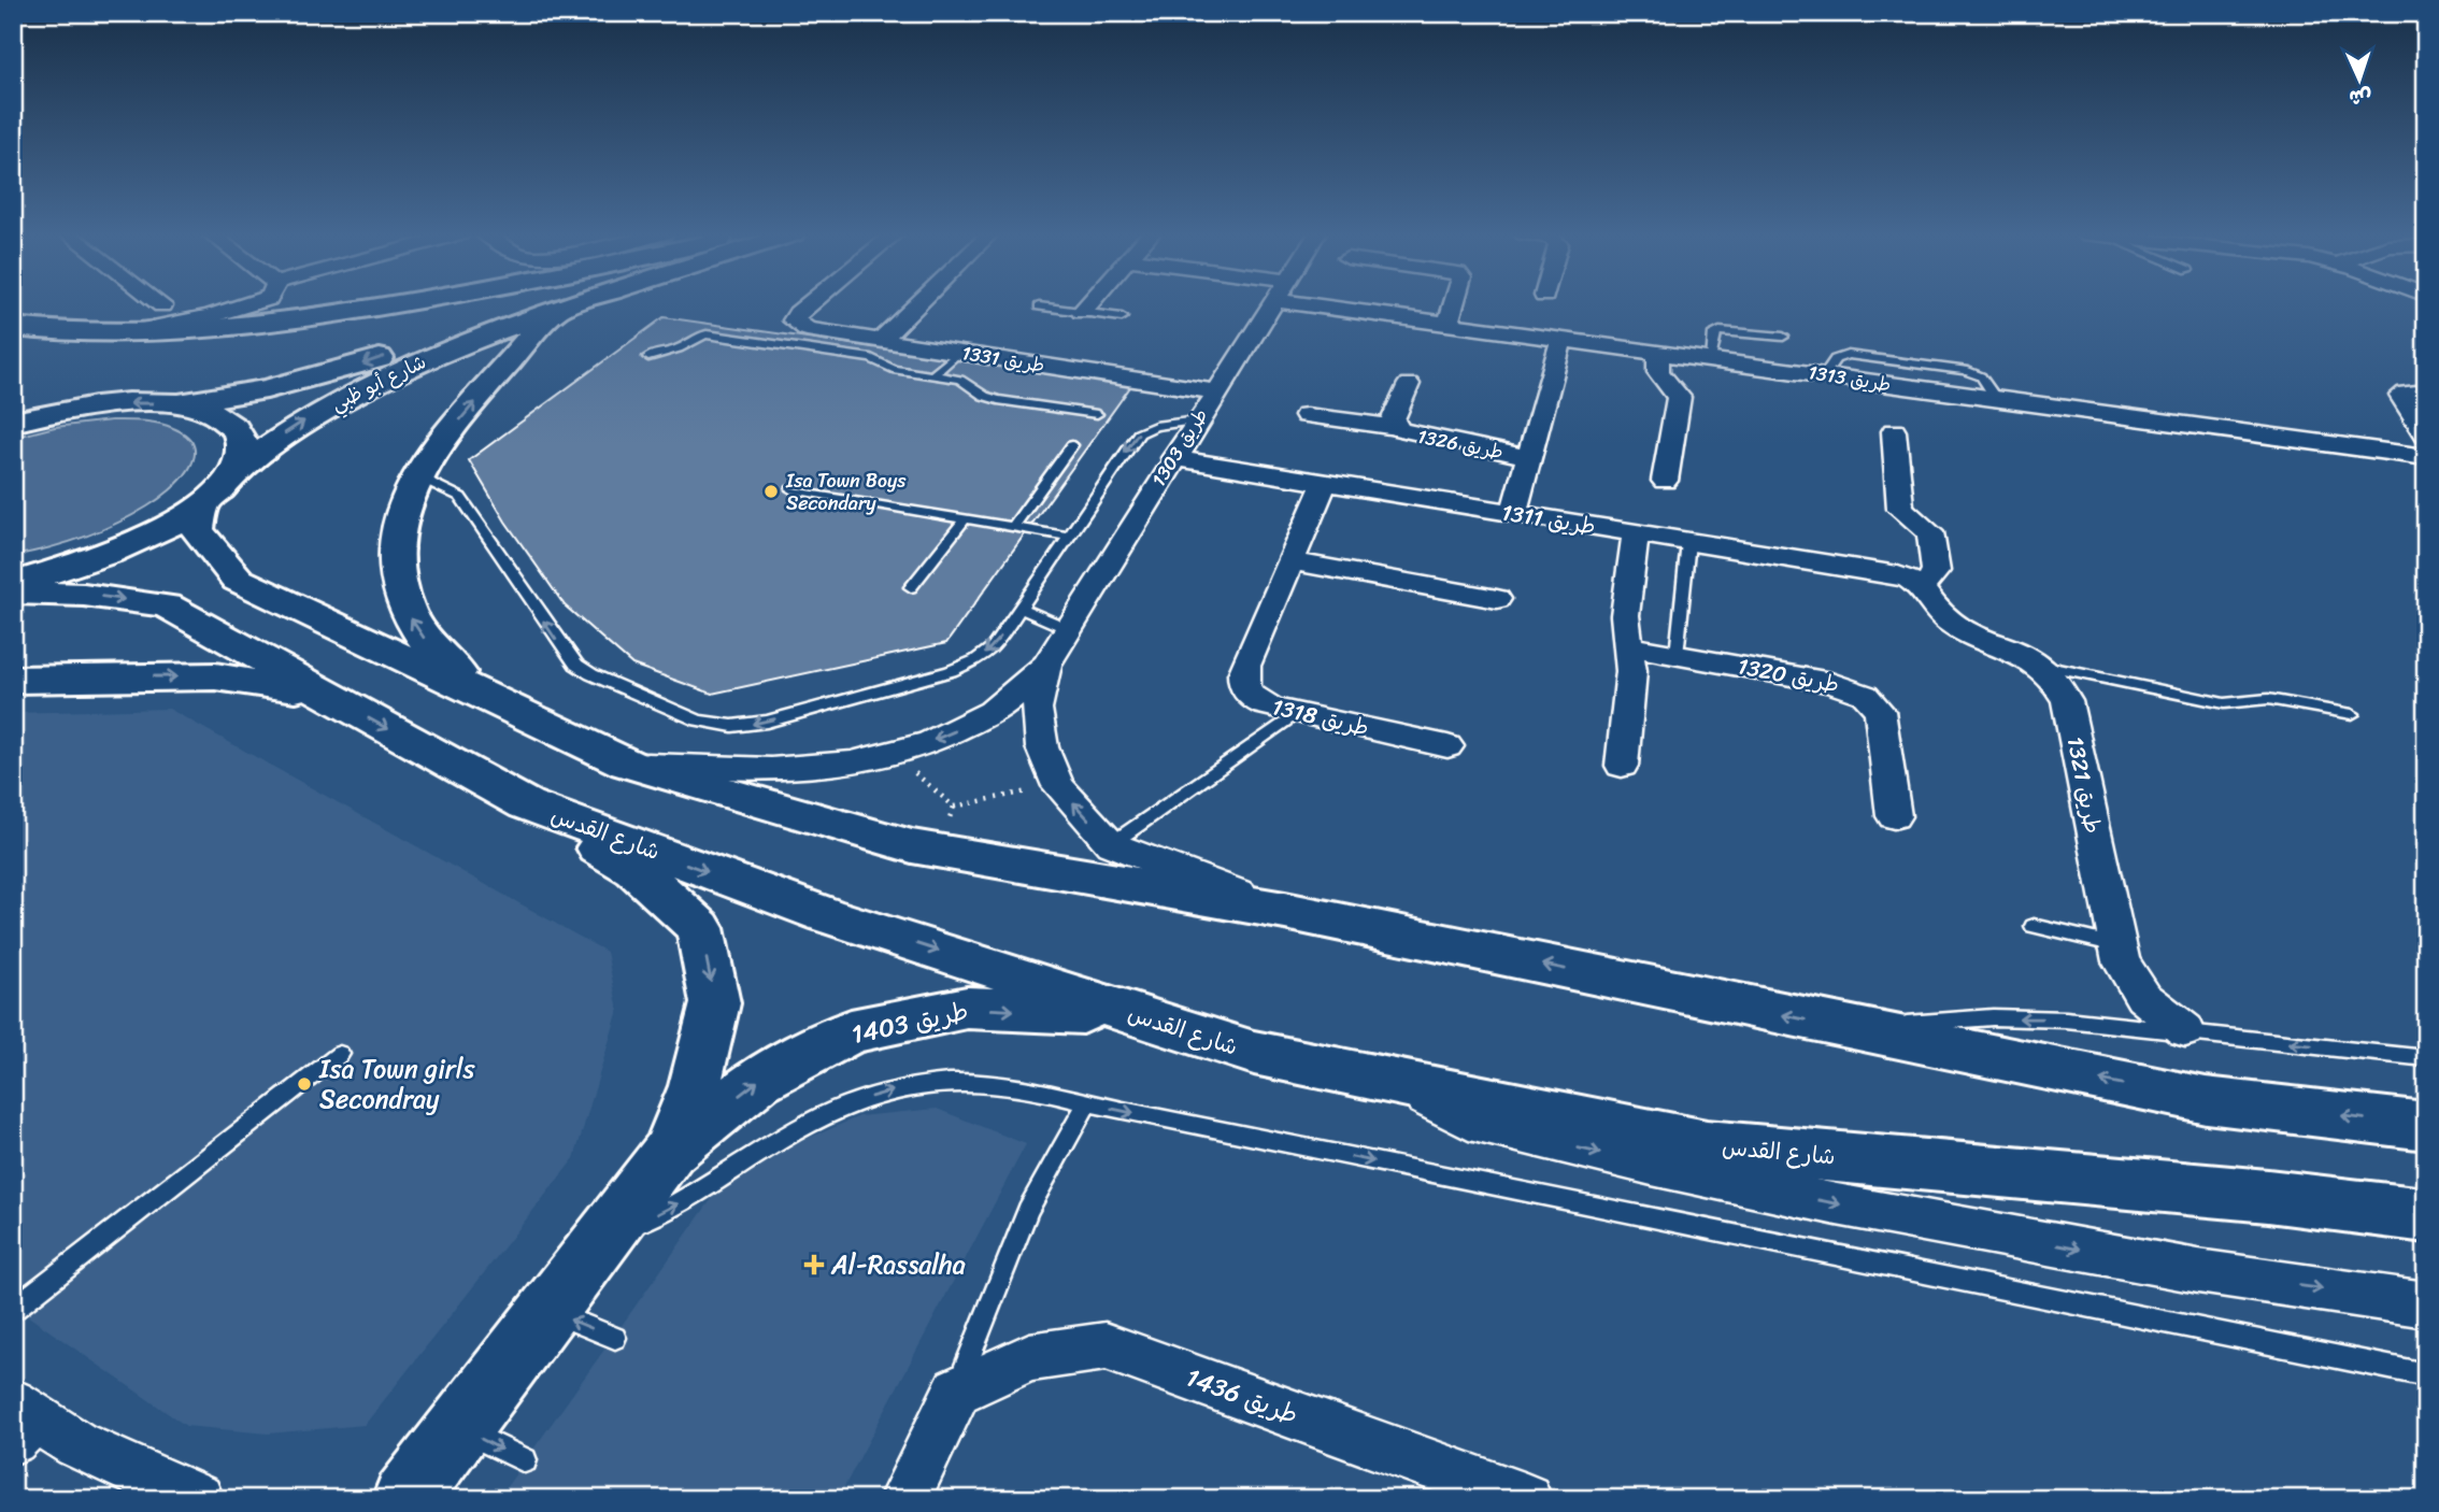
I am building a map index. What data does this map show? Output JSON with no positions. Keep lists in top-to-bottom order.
{
  "streets": {
    "main road": ["شارع أبو ظبي", "شارع القدس", "طريق 1403"],
    "street": [
      "طريق 1331",
      "طريق 1313",
      "طريق 1326",
      "طريق 1303",
      "طريق 1311",
      "طريق 1320",
      "طريق 1318",
      "طريق 1321",
      "طريق 1436"
    ]
  },
  "crossings": [
    ["طريق 1331", "طريق 1303"],
    ["طريق 1313", "طريق 1326"],
    ["طريق 1326", "طريق 1311"],
    ["طريق 1303", "طريق 1311"],
    ["طريق 1311", "طريق 1318"],
    ["طريق 1311", "طريق 1321"],
    ["شارع القدس", "طريق 1403"]
  ],
  "places": {
    "other": ["Isa Town Boys Secondary", "Isa Town girls Secondray"],
    "health": ["Al-Rassalha"]
  },
  "north": "bottom"
}
